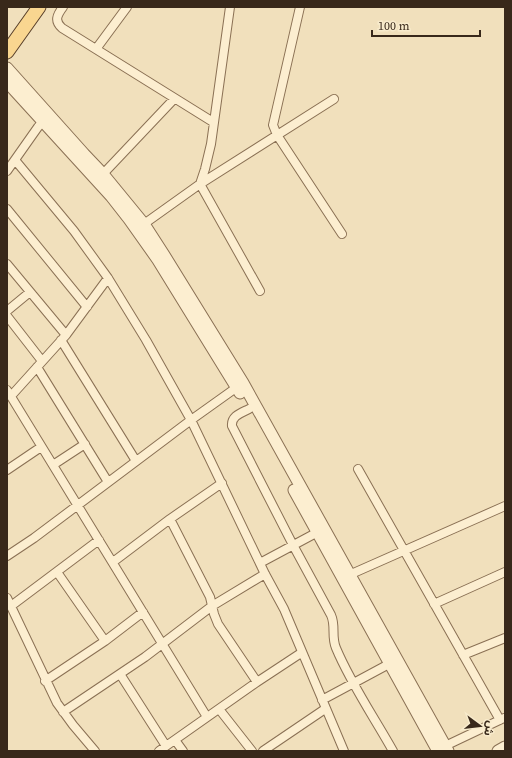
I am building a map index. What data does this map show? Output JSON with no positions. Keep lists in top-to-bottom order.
{
  "scale_bar": "100 m",
  "north": "right"
}
